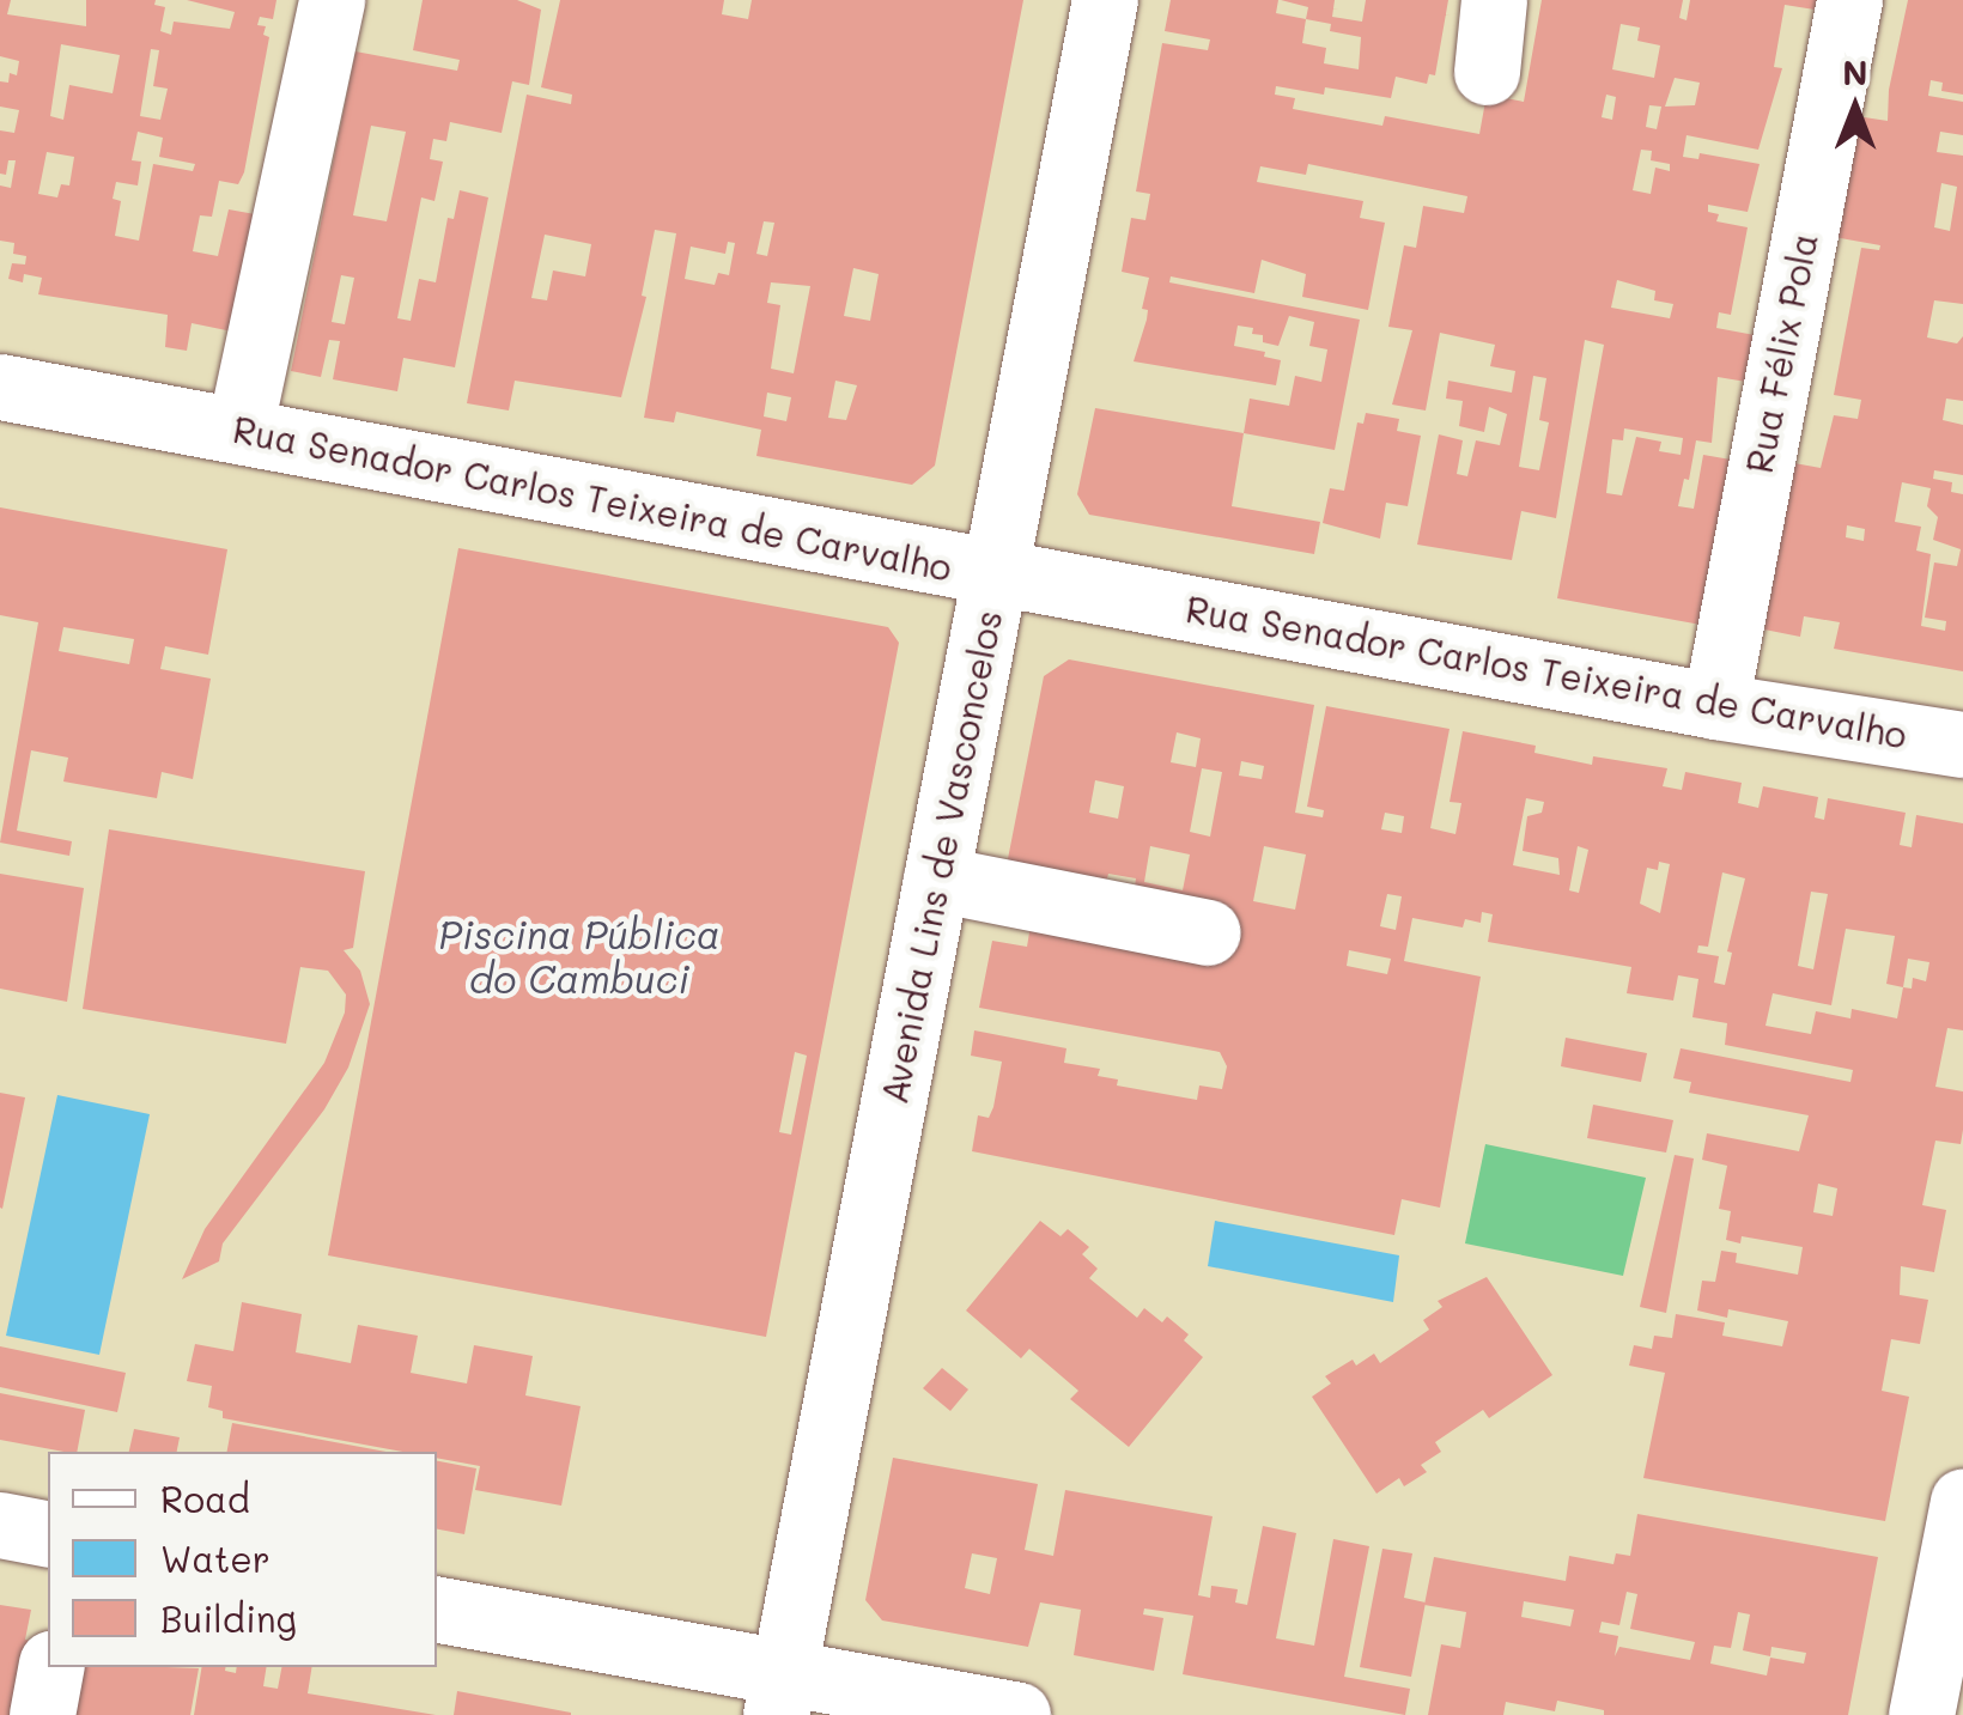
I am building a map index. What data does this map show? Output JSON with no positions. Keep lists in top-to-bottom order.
{
  "streets": {
    "street": ["Rua Félix Pola", "Rua Senador Carlos Teixeira de Carvalho", "Avenida Lins de Vasconcelos"]
  },
  "crossings": [
    ["Rua Félix Pola", "Rua Senador Carlos Teixeira de Carvalho"],
    ["Rua Senador Carlos Teixeira de Carvalho", "Avenida Lins de Vasconcelos"]
  ],
  "water": ["Piscina Pública do Cambuci"],
  "legend": ["Road", "Water", "Building"],
  "north": "top"
}
